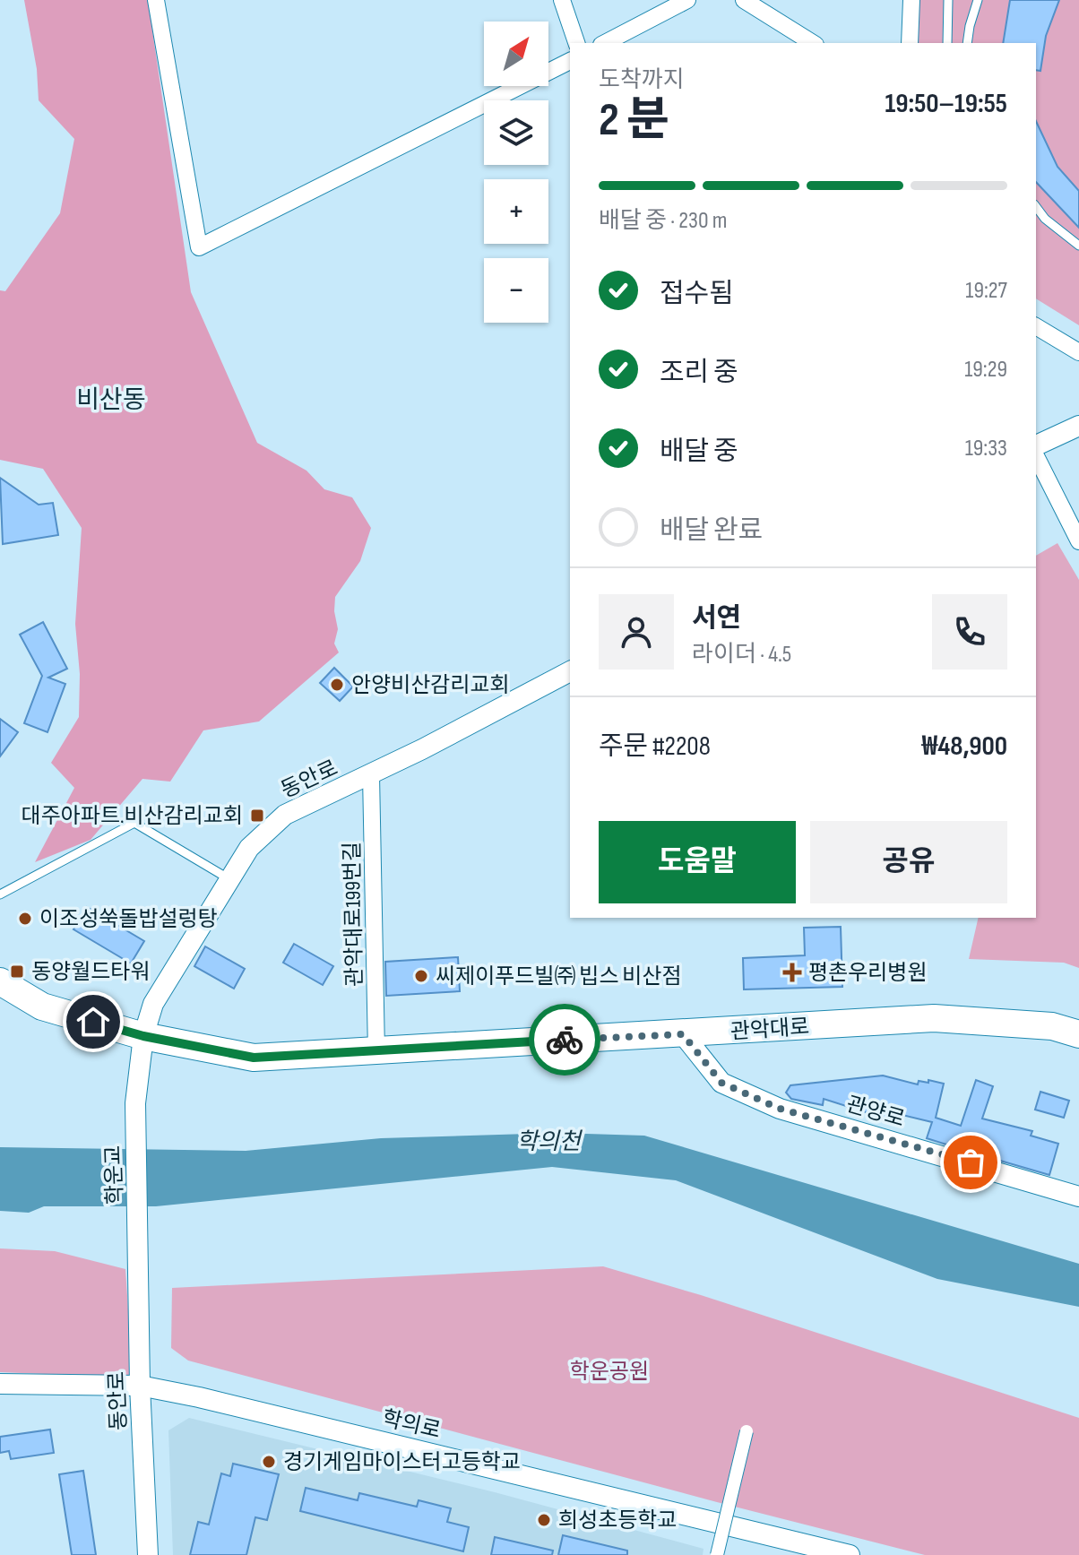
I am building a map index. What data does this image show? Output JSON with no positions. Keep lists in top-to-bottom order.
{
  "streets": {
    "main road": ["관악대로"],
    "street": [
      "동안로",
      "관악대로199번길",
      "관양로",
      "학운교",
      "학의로"
    ]
  },
  "crossings": [
    ["동안로", "관악대로199번길"],
    ["동안로", "관악대로"],
    ["동안로", "학운교"],
    ["동안로", "학의로"],
    ["관악대로199번길", "관악대로"],
    ["관악대로", "관양로"]
  ],
  "districts": ["비산동"],
  "water": ["학의천"],
  "parks": ["학운공원"],
  "places": {
    "other": [
      "안양비산감리교회",
      "이조성쑥돌밥설렁탕",
      "씨제이푸드빌㈜ 빕스 비산점",
      "경기게임마이스터고등학교",
      "희성초등학교"
    ],
    "transit": ["대주아파트.비산감리교회", "동양월드타워"],
    "health": ["평촌우리병원"]
  },
  "north": "top right",
  "page": {
    "map_buttons": ["+", "−"],
    "heading": ["2 분", "도착까지", "19:50–19:55"],
    "panel": [
      "서연",
      "라이더 · 4.5",
      "주문 #2208",
      "₩48,900"
    ],
    "bar": "배달 중 · 230 m",
    "list": [
      ["접수됨", "19:27"],
      ["조리 중", "19:29"],
      ["배달 중", "19:33"],
      "배달 완료"
    ],
    "buttons": ["도움말", "공유"]
  }
}
